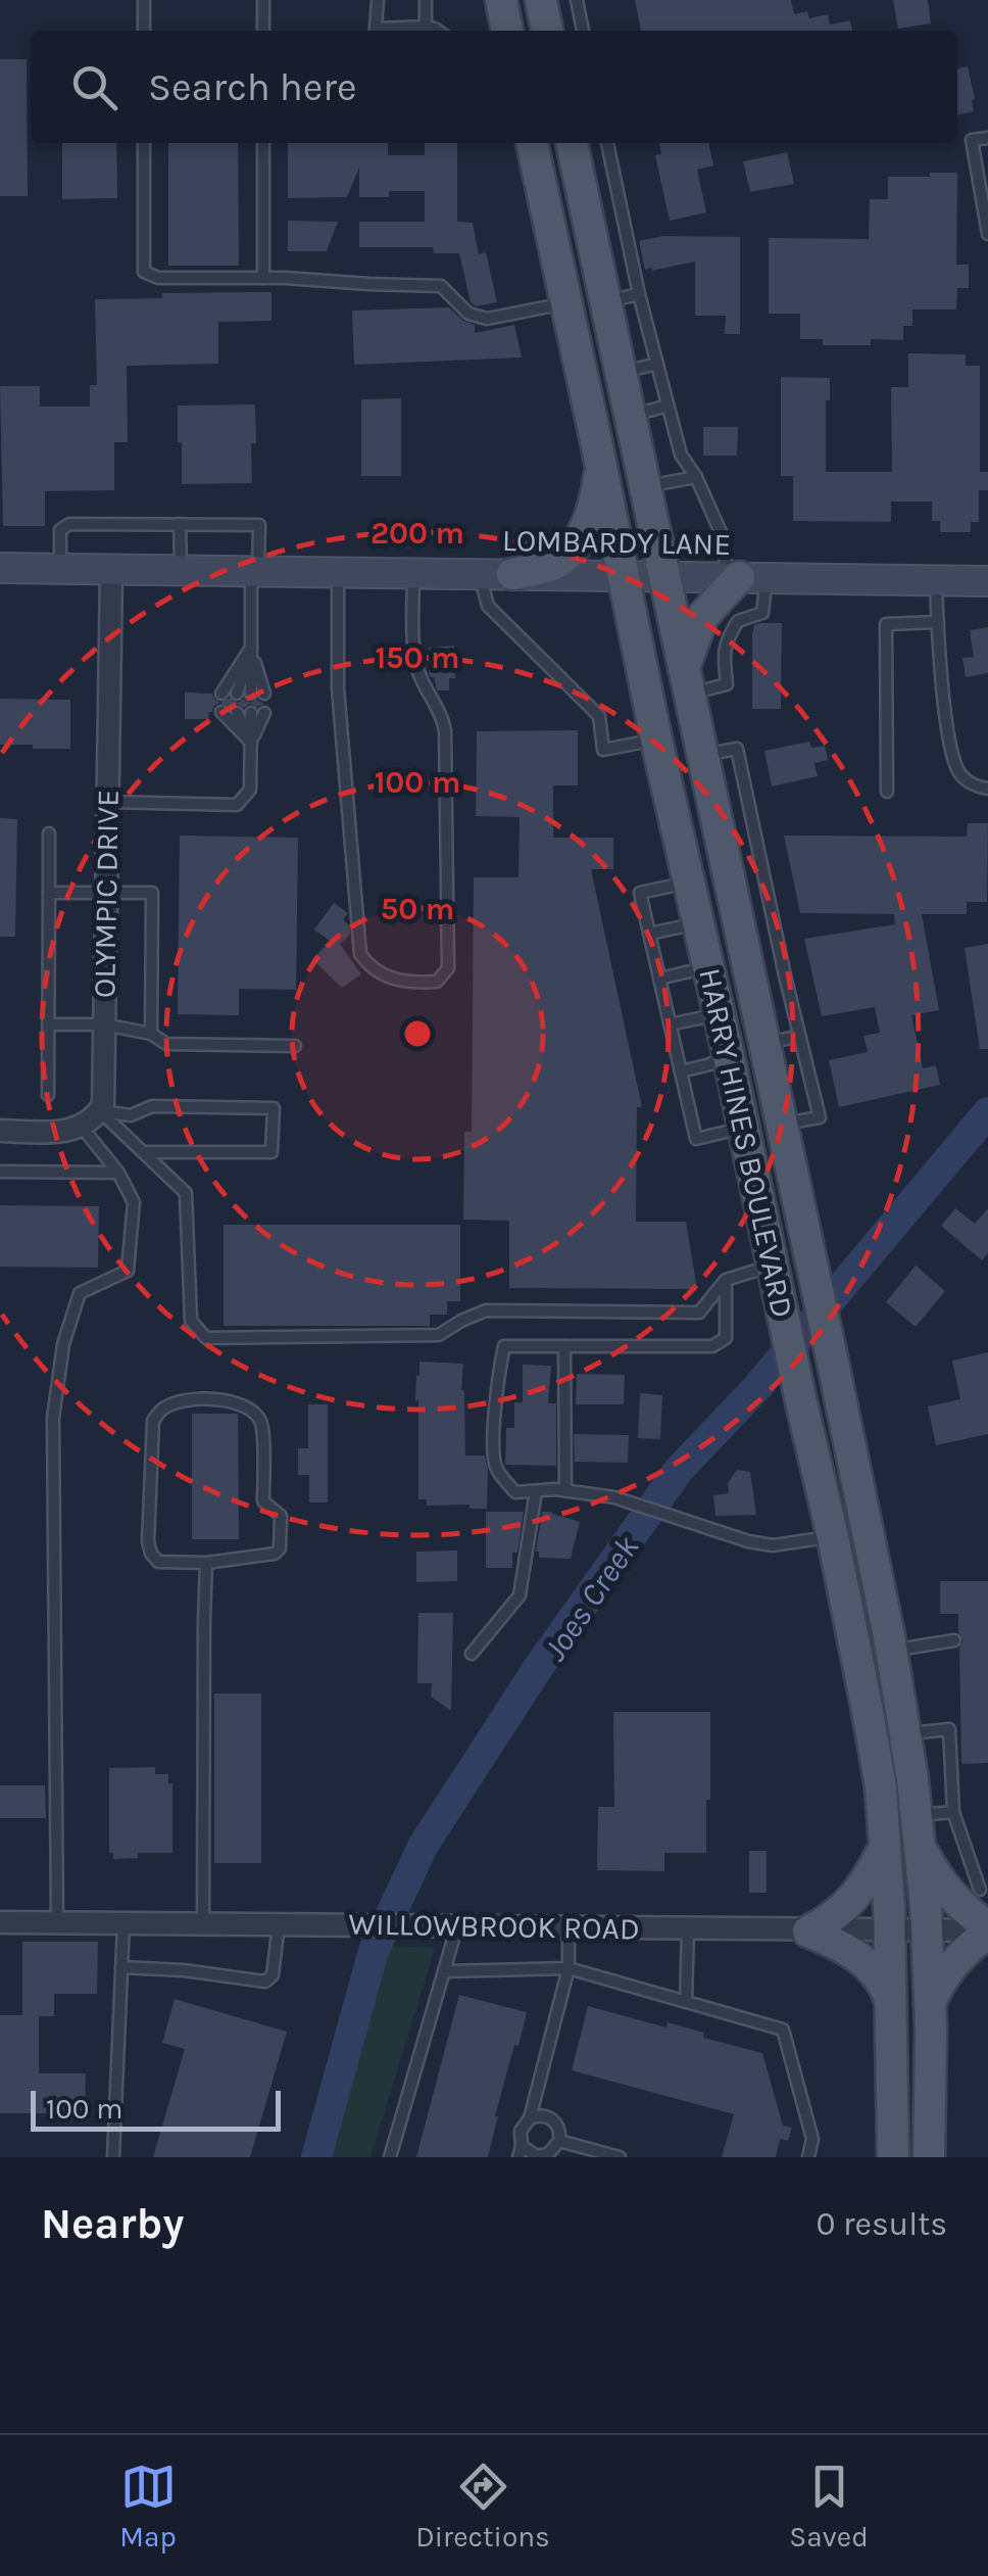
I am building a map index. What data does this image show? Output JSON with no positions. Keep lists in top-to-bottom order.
{
  "streets": {
    "main road": ["LOMBARDY LANE", "HARRY HINES BOULEVARD"],
    "street": ["OLYMPIC DRIVE", "WILLOWBROOK ROAD"]
  },
  "crossings": [
    ["LOMBARDY LANE", "OLYMPIC DRIVE"],
    ["LOMBARDY LANE", "HARRY HINES BOULEVARD"],
    ["HARRY HINES BOULEVARD", "WILLOWBROOK ROAD"]
  ],
  "water": ["Joes Creek"],
  "scale_bar": "100 m",
  "page": {
    "search": "Search here",
    "scale": "100 m",
    "heading": ["Nearby", "0 results"],
    "nav": ["Map", "Directions", "Saved"]
  },
  "rings": [
    "200 m",
    "150 m",
    "100 m",
    "50 m"
  ]
}
